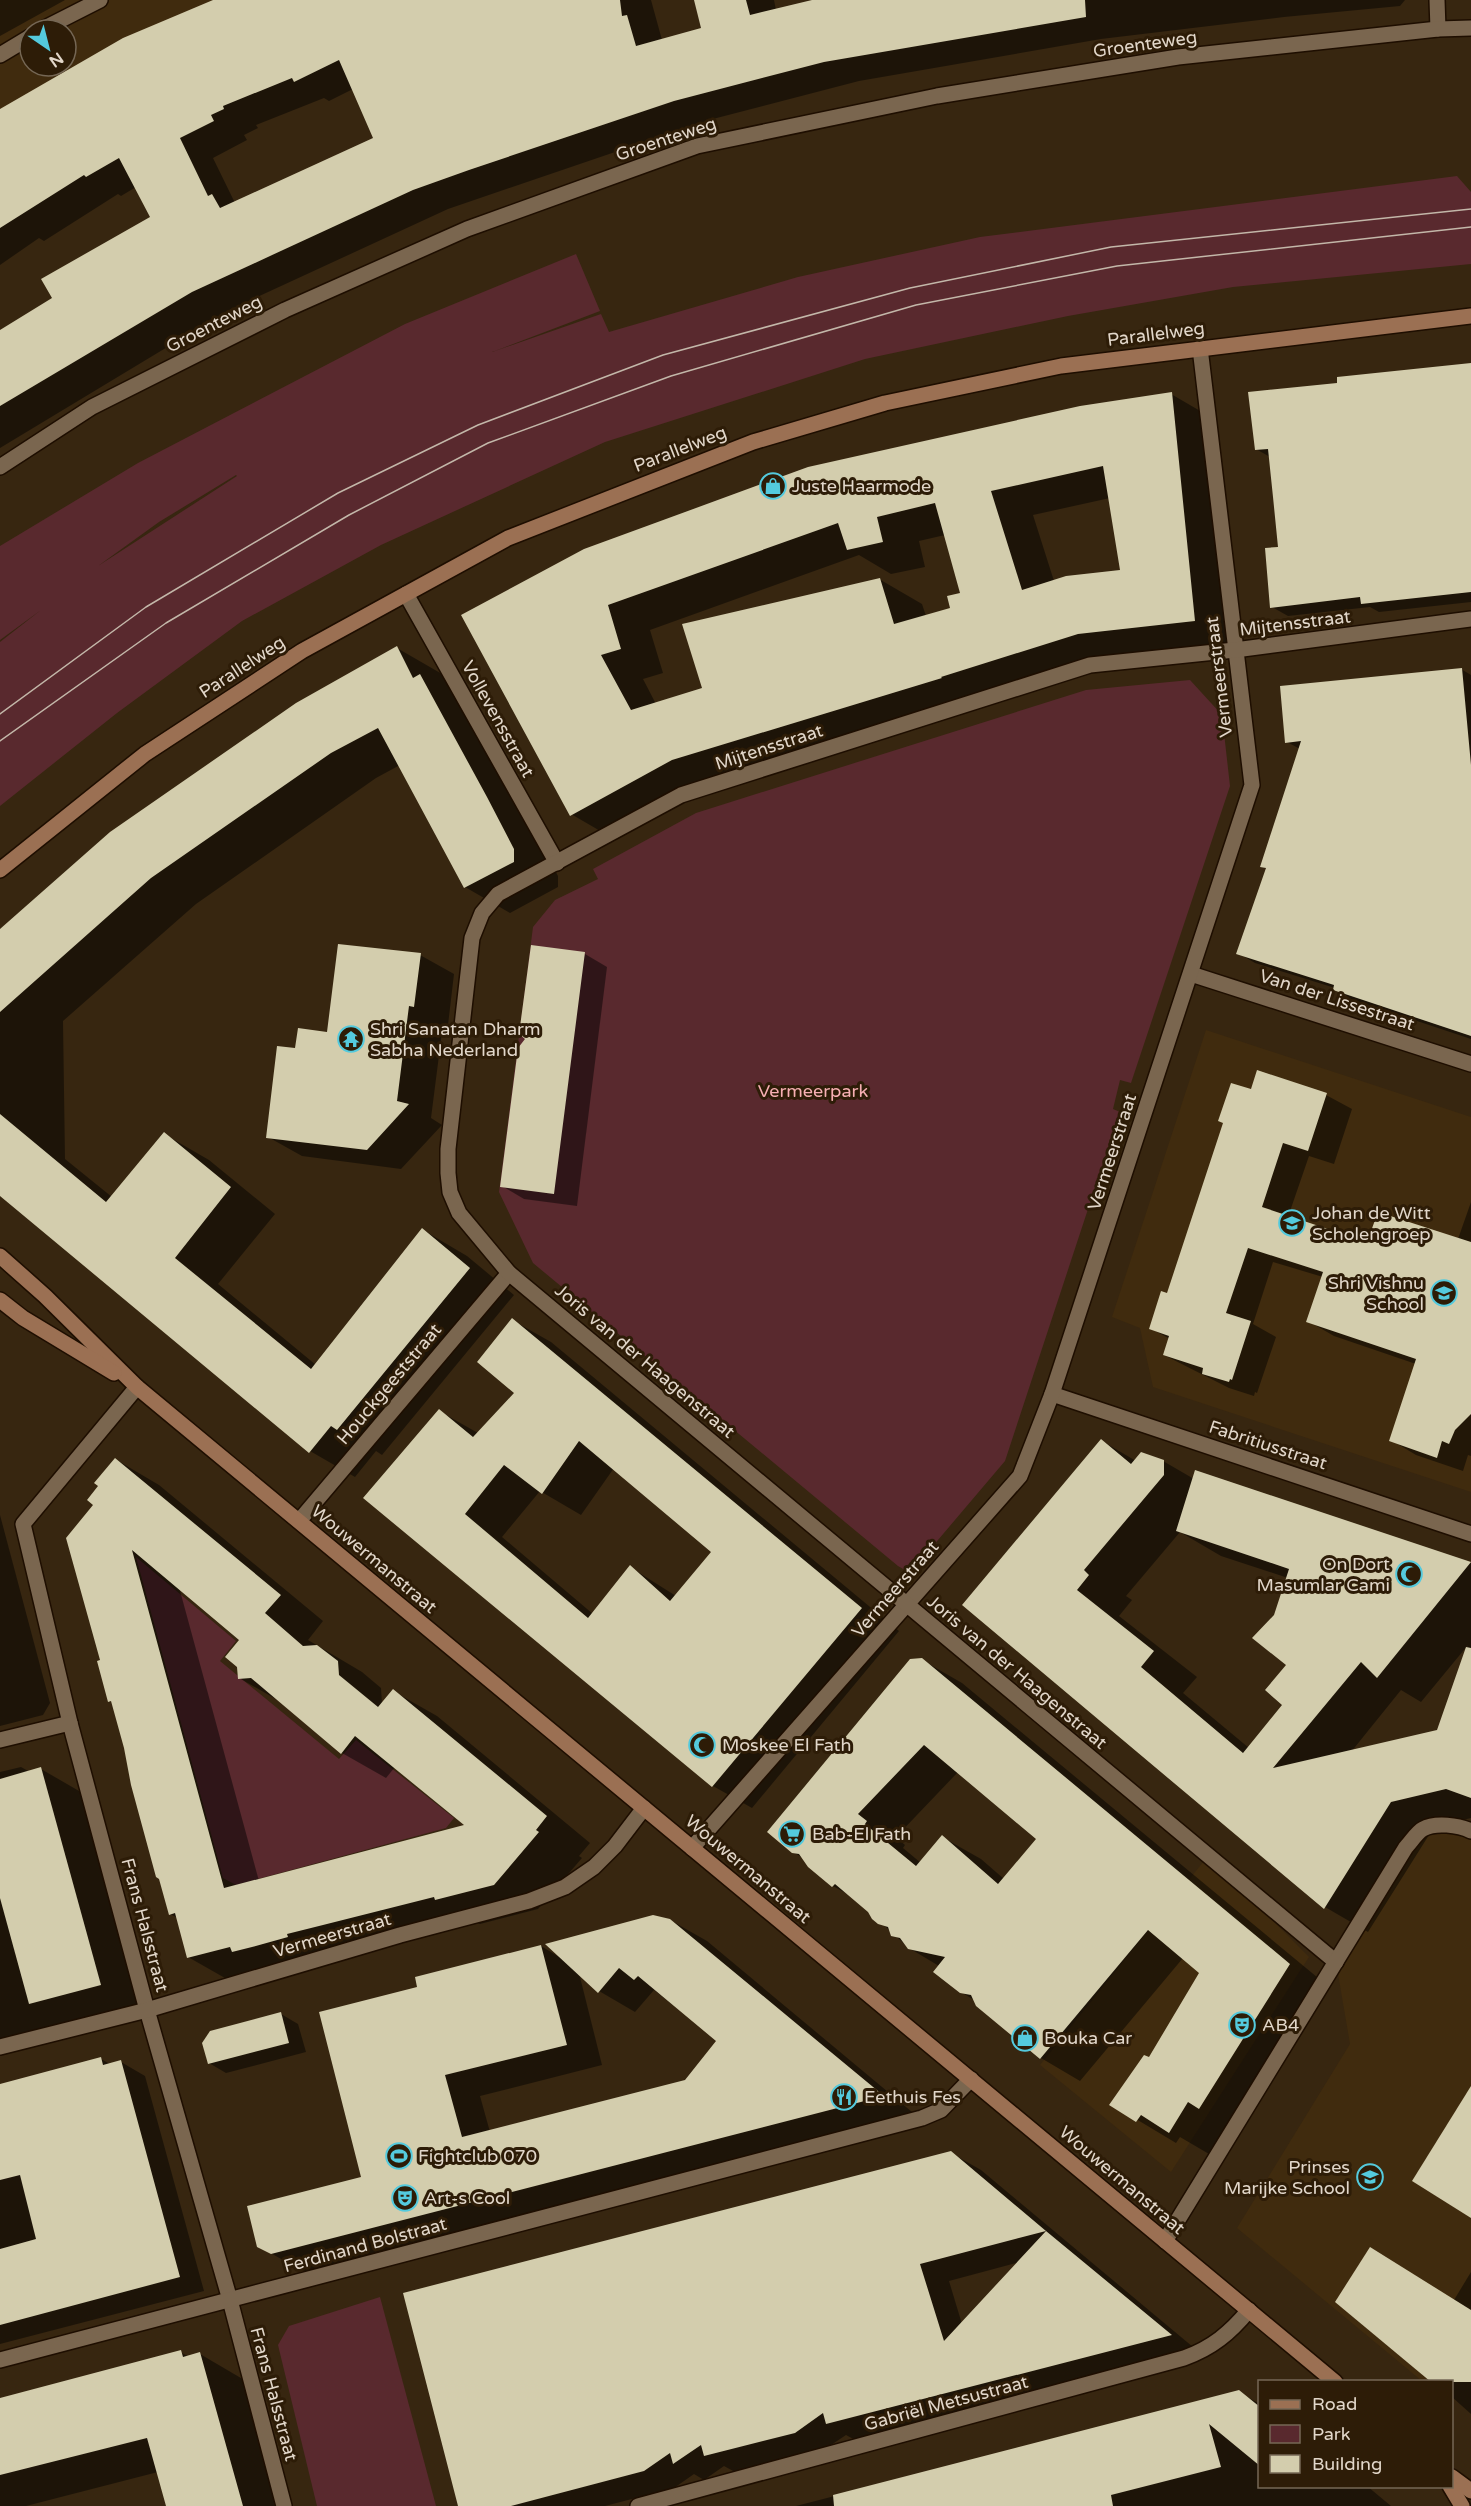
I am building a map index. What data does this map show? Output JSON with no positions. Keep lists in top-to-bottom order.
{
  "streets": {
    "street": [
      "Groenteweg",
      "Parallelweg",
      "Mijtensstraat",
      "Vermeerstraat",
      "Vollevensstraat",
      "Van der Lissestraat",
      "Joris van der Haagenstraat",
      "Houckgeeststraat",
      "Fabritiusstraat",
      "Wouwermanstraat",
      "Frans Halsstraat",
      "Ferdinand Bolstraat",
      "Gabriël Metsustraat"
    ]
  },
  "crossings": [
    ["Parallelweg", "Vermeerstraat"],
    ["Parallelweg", "Vollevensstraat"],
    ["Mijtensstraat", "Vermeerstraat"],
    ["Mijtensstraat", "Vollevensstraat"],
    ["Mijtensstraat", "Joris van der Haagenstraat"],
    ["Mijtensstraat", "Houckgeeststraat"],
    ["Vermeerstraat", "Van der Lissestraat"],
    ["Vermeerstraat", "Joris van der Haagenstraat"],
    ["Vermeerstraat", "Fabritiusstraat"],
    ["Vermeerstraat", "Wouwermanstraat"],
    ["Vermeerstraat", "Frans Halsstraat"],
    ["Joris van der Haagenstraat", "Houckgeeststraat"],
    ["Houckgeeststraat", "Wouwermanstraat"],
    ["Wouwermanstraat", "Frans Halsstraat"],
    ["Wouwermanstraat", "Ferdinand Bolstraat"],
    ["Wouwermanstraat", "Gabriël Metsustraat"],
    ["Frans Halsstraat", "Ferdinand Bolstraat"]
  ],
  "parks": ["Vermeerpark"],
  "places": {
    "shop": ["Juste Haarmode", "Bouka Car"],
    "temple": ["Shri Sanatan Dharm Sabha Nederland"],
    "school or university": ["Johan de Witt Scholengroep", "Shri Vishnu School", "Prinses Marijke School"],
    "mosque": ["On Dort Masumlar Cami", "Moskee El Fath"],
    "supermarket": ["Bab-El Fath"],
    "theatre": ["AB4", "Art-s Cool"],
    "restaurant": ["Eethuis Fes"],
    "sports": ["Fightclub 070"]
  },
  "legend": ["Road", "Park", "Building"],
  "north": "bottom right"
}
